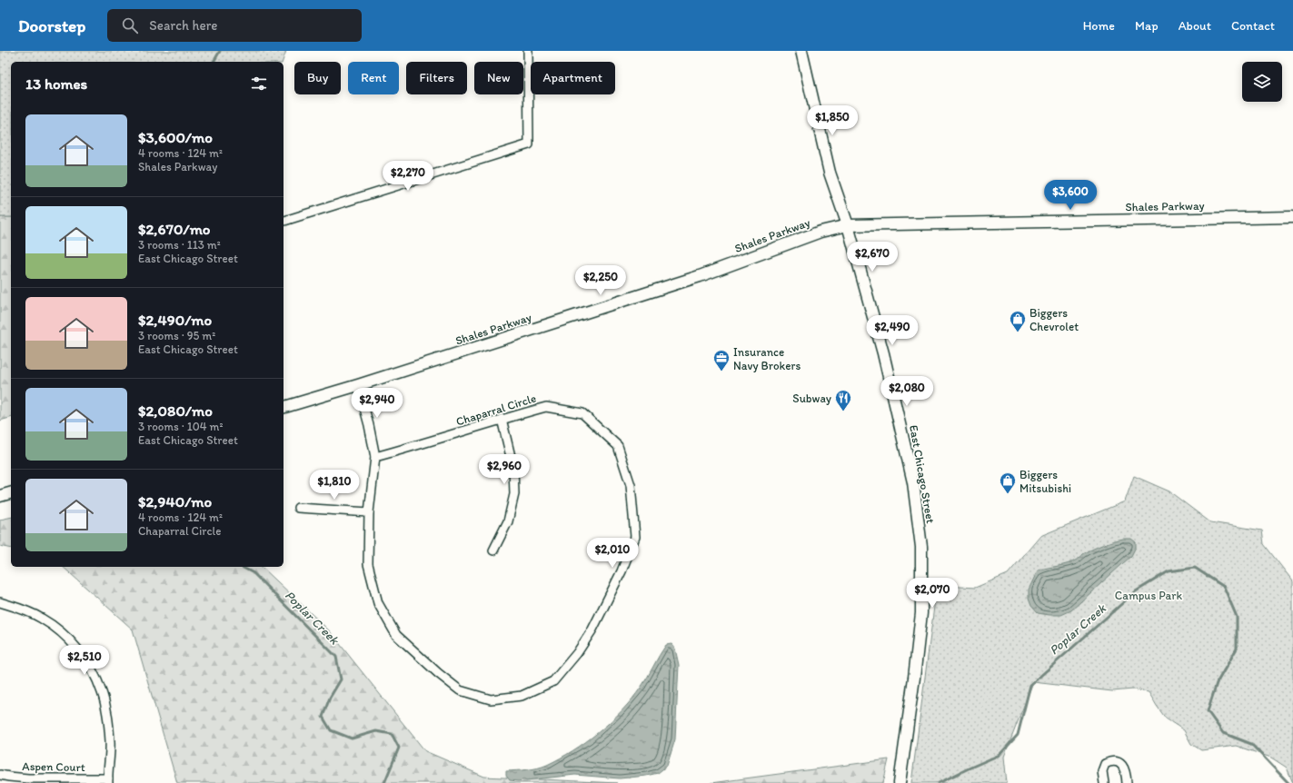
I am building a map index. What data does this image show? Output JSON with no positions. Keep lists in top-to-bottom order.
{
  "streets": {
    "street": [
      "Shales Parkway",
      "Chaparral Circle",
      "East Chicago Street",
      "Aspen Court"
    ]
  },
  "crossings": [
    ["Shales Parkway", "Chaparral Circle"],
    ["Shales Parkway", "East Chicago Street"]
  ],
  "water": ["Poplar Creek"],
  "parks": ["Campus Park"],
  "places": {
    "shop": ["Biggers Chevrolet", "Biggers Mitsubishi"],
    "office": ["Insurance Navy Brokers"],
    "restaurant": ["Subway"]
  },
  "page": {
    "header": "Doorstep",
    "search": "Search here",
    "nav": [
      "Home",
      "Map",
      "About",
      "Contact"
    ],
    "chip": [
      "Buy",
      "Rent",
      "Filters",
      "New",
      "Apartment"
    ],
    "heading": "13 homes",
    "price": [
      "$1,850",
      "$2,270",
      "$3,600",
      "$2,670",
      "$2,250",
      "$2,490",
      "$2,080",
      "$2,940",
      "$2,960",
      "$1,810",
      "$2,010",
      "$2,070",
      "$2,510"
    ],
    "list": [
      {
        "name": "$3,600/mo",
        "note": "4 rooms · 124 m² · Shales Parkway"
      },
      {
        "name": "$2,670/mo",
        "note": "3 rooms · 113 m² · East Chicago Street"
      },
      {
        "name": "$2,490/mo",
        "note": "3 rooms · 95 m² · East Chicago Street"
      },
      {
        "name": "$2,080/mo",
        "note": "3 rooms · 104 m² · East Chicago Street"
      },
      {
        "name": "$2,940/mo",
        "note": "4 rooms · 124 m² · Chaparral Circle"
      }
    ]
  }
}
